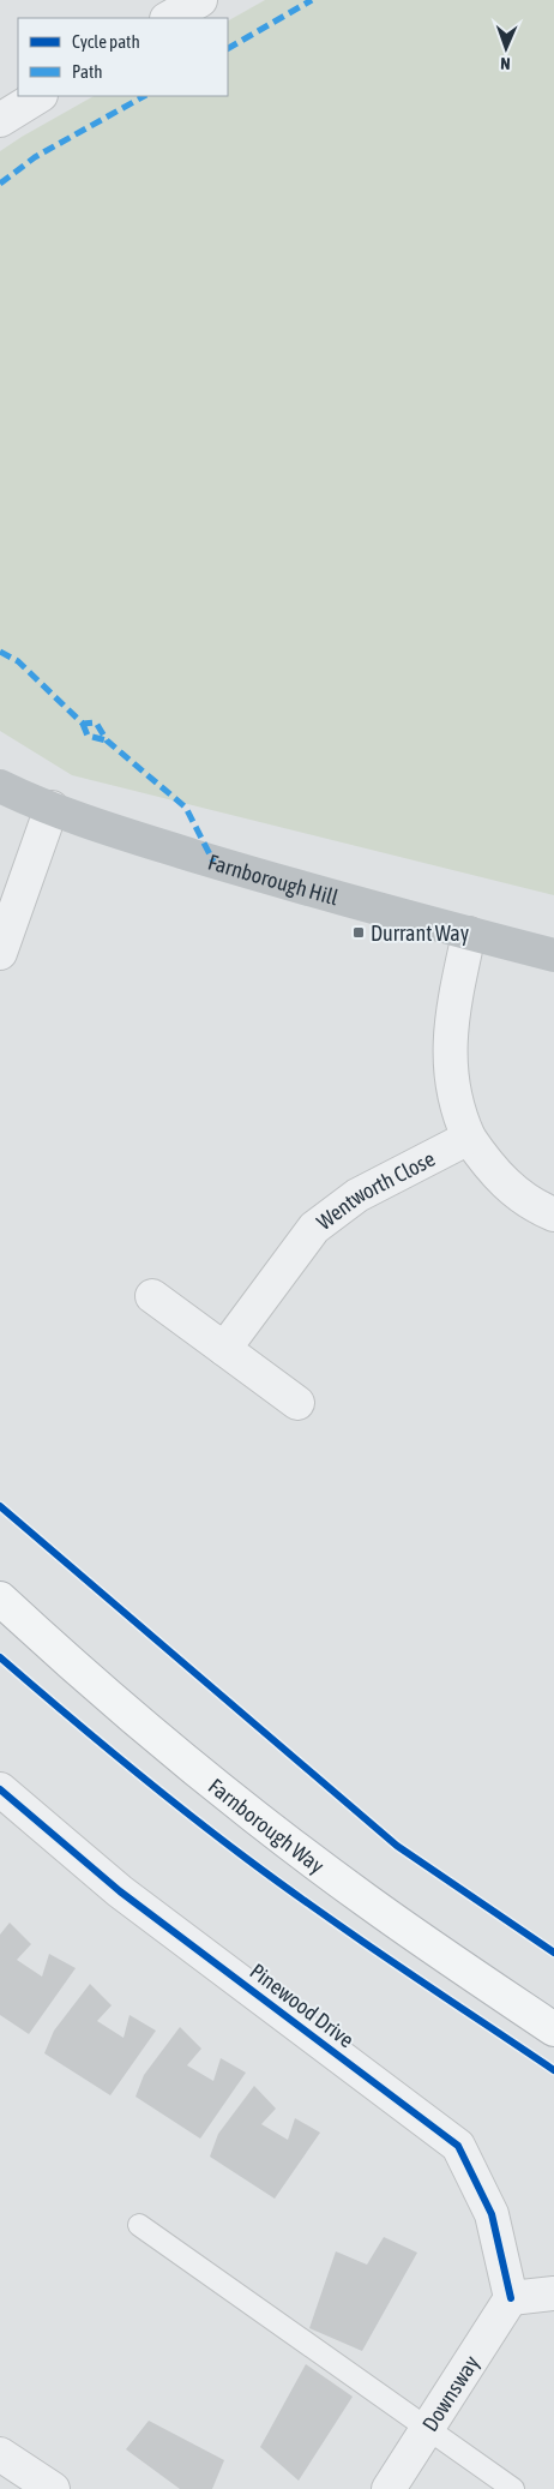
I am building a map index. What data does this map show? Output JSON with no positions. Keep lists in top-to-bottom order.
{
  "streets": {
    "highway": ["Farnborough Way"],
    "main road": ["Farnborough Hill"],
    "street": ["Wentworth Close", "Pinewood Drive", "Downsway"]
  },
  "crossings": [
    ["Pinewood Drive", "Downsway"]
  ],
  "places": {
    "transit": ["Durrant Way"]
  },
  "legend": ["Cycle path", "Path"],
  "north": "bottom"
}
